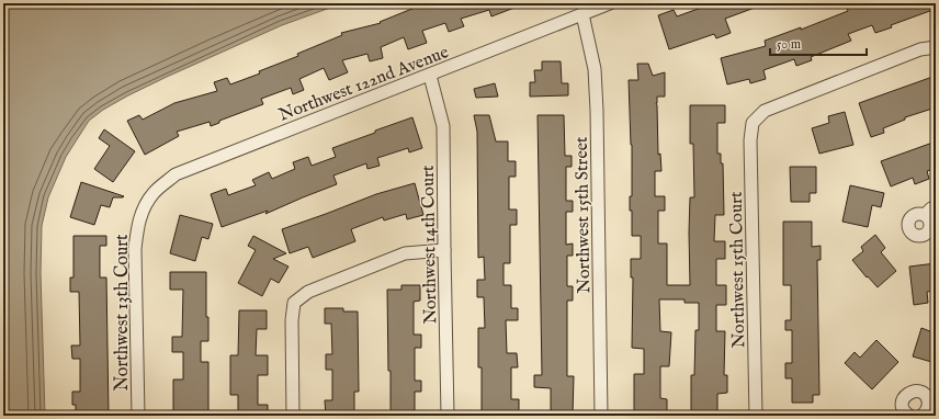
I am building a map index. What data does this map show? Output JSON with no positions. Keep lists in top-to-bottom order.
{
  "streets": {
    "street": [
      "Northwest 122nd Avenue",
      "Northwest 15th Street",
      "Northwest 14th Court",
      "Northwest 15th Court",
      "Northwest 13th Court"
    ]
  },
  "crossings": [
    ["Northwest 122nd Avenue", "Northwest 15th Street"],
    ["Northwest 122nd Avenue", "Northwest 14th Court"],
    ["Northwest 122nd Avenue", "Northwest 13th Court"]
  ],
  "scale_bar": "50 m"
}
